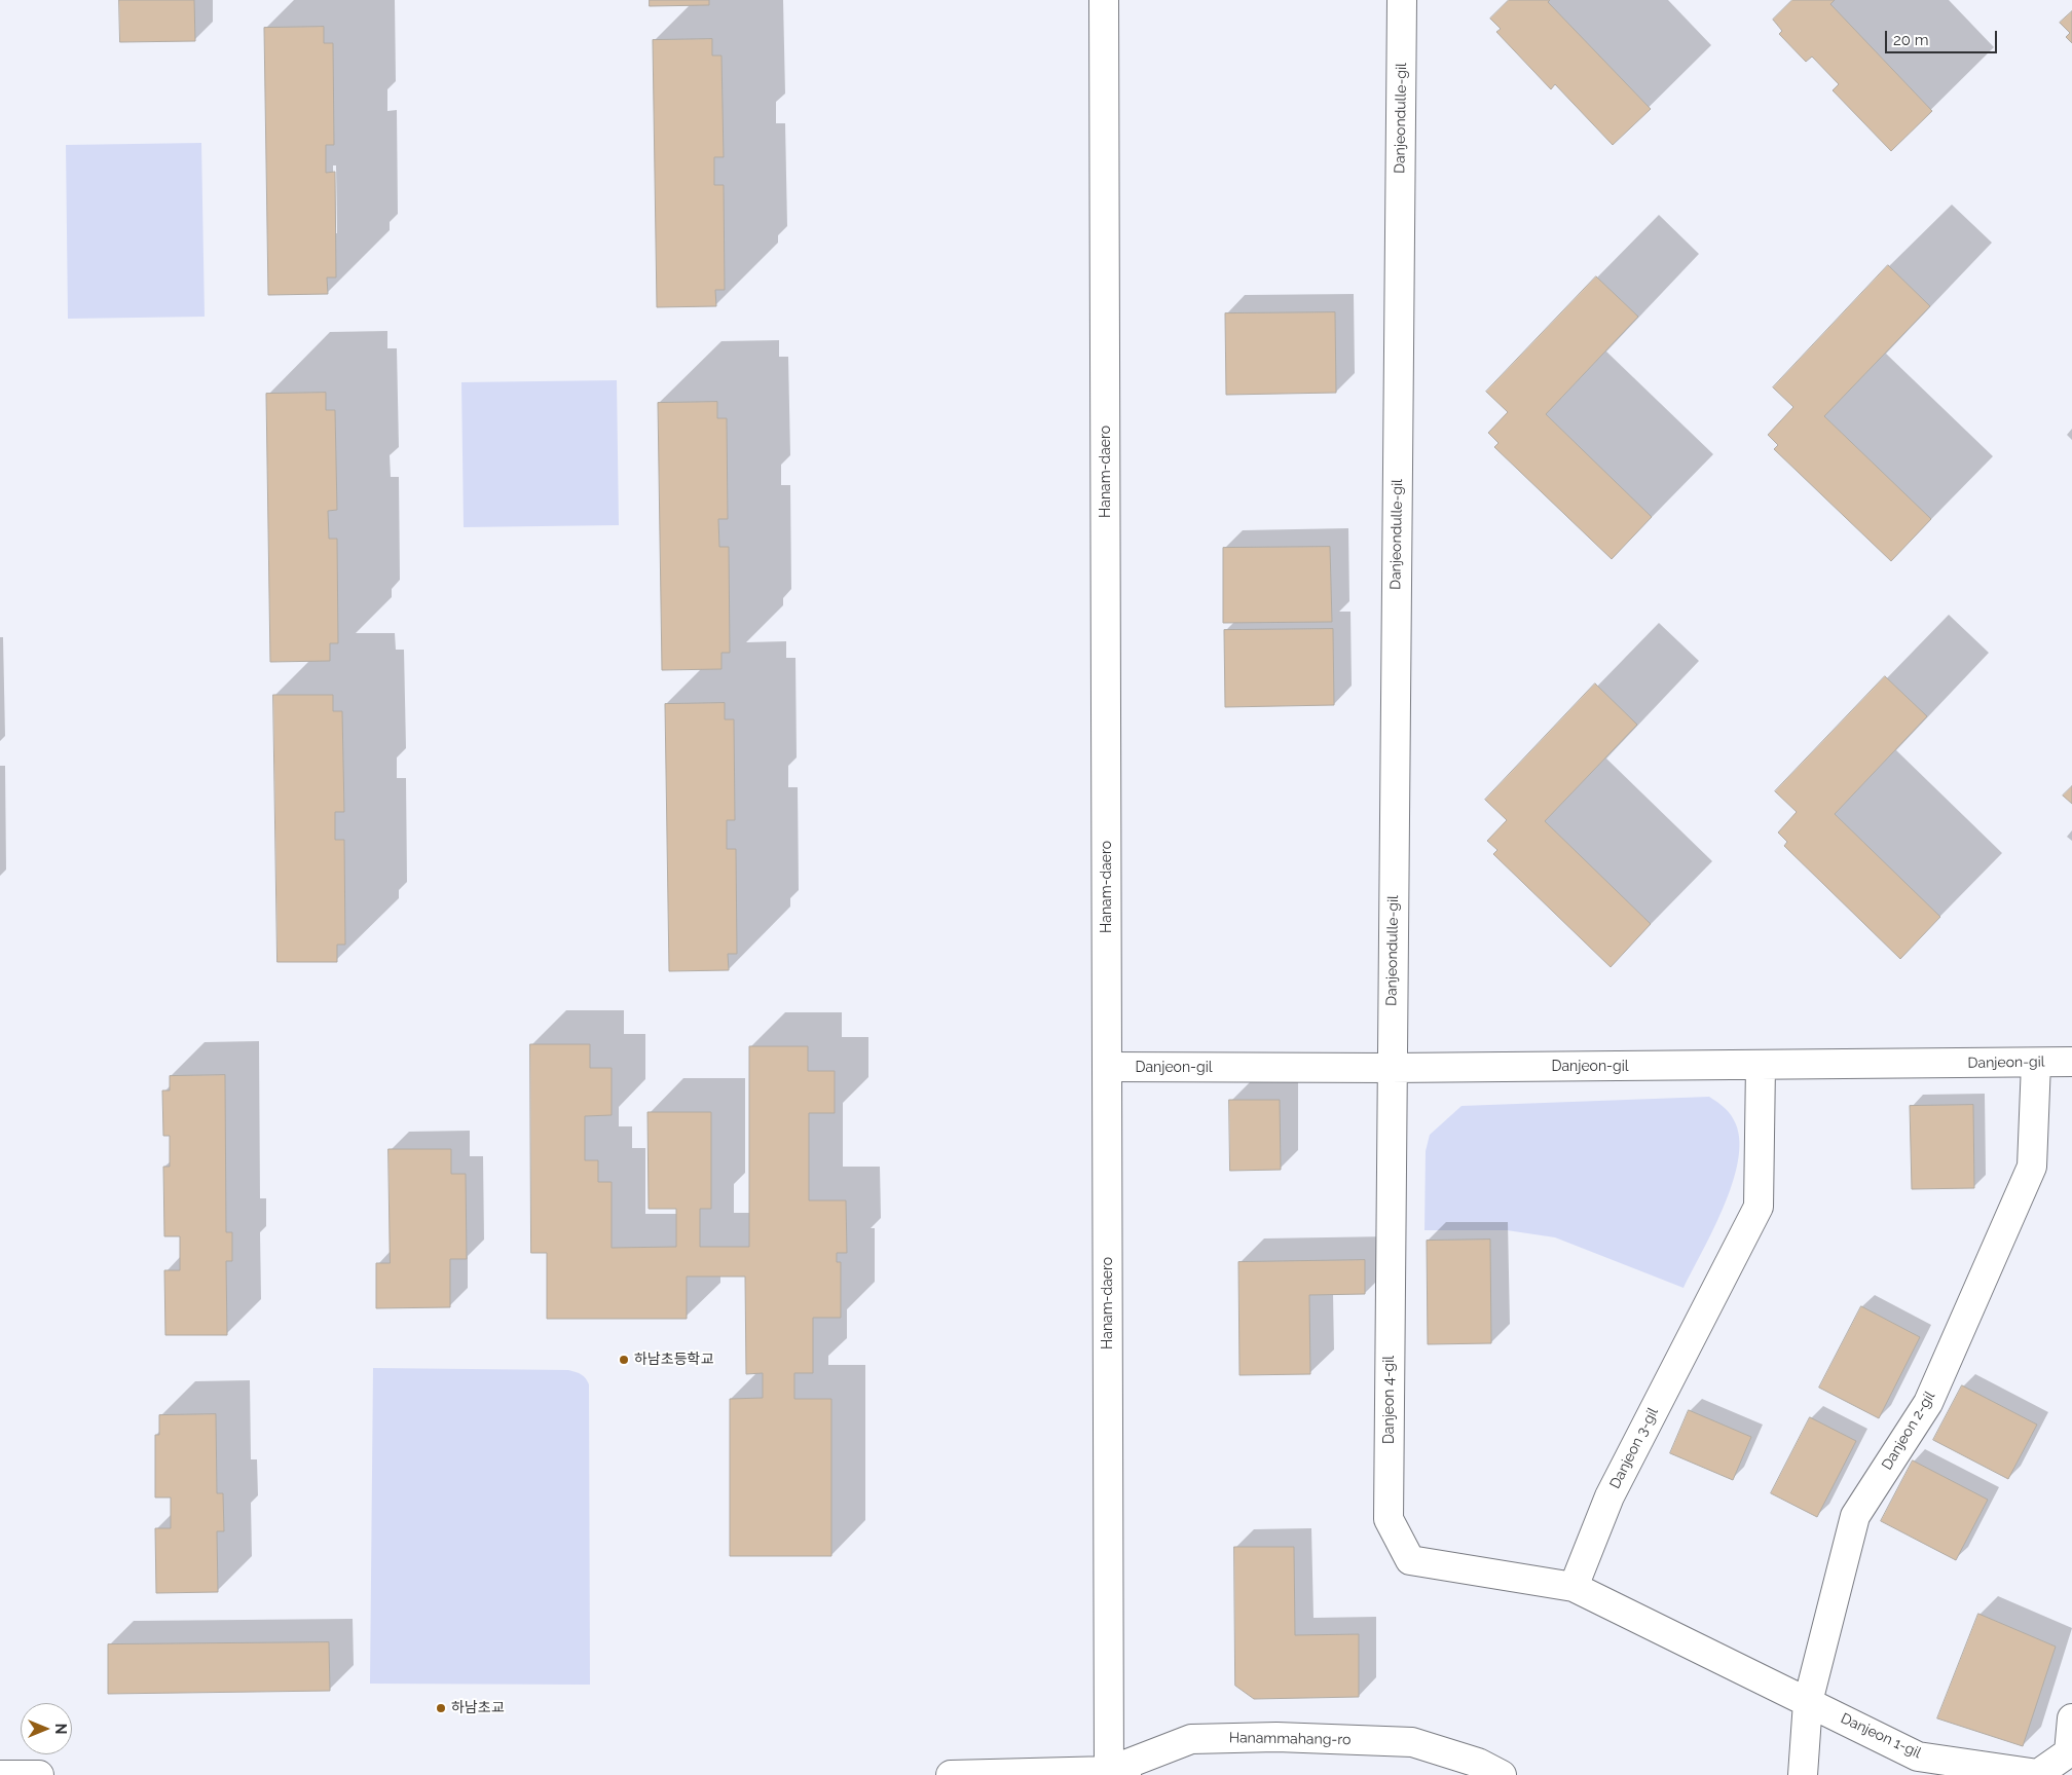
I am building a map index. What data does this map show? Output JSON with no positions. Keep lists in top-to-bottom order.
{
  "streets": {
    "street": [
      "Danjeondulle-gil",
      "Hanam-daero",
      "Danjeon-gil",
      "Danjeon 4-gil",
      "Danjeon 2-gil",
      "Danjeon 3-gil",
      "Danjeon 1-gil",
      "Hanammahang-ro"
    ]
  },
  "crossings": [
    ["Danjeondulle-gil", "Danjeon-gil"],
    ["Danjeondulle-gil", "Danjeon 4-gil"],
    ["Hanam-daero", "Danjeon-gil"],
    ["Hanam-daero", "Hanammahang-ro"],
    ["Danjeon-gil", "Danjeon 4-gil"],
    ["Danjeon-gil", "Danjeon 2-gil"],
    ["Danjeon-gil", "Danjeon 3-gil"],
    ["Danjeon 4-gil", "Danjeon 3-gil"],
    ["Danjeon 2-gil", "Danjeon 1-gil"]
  ],
  "places": ["하남초등학교", "하남초교"],
  "scale_bar": "20 m",
  "north": "right"
}
